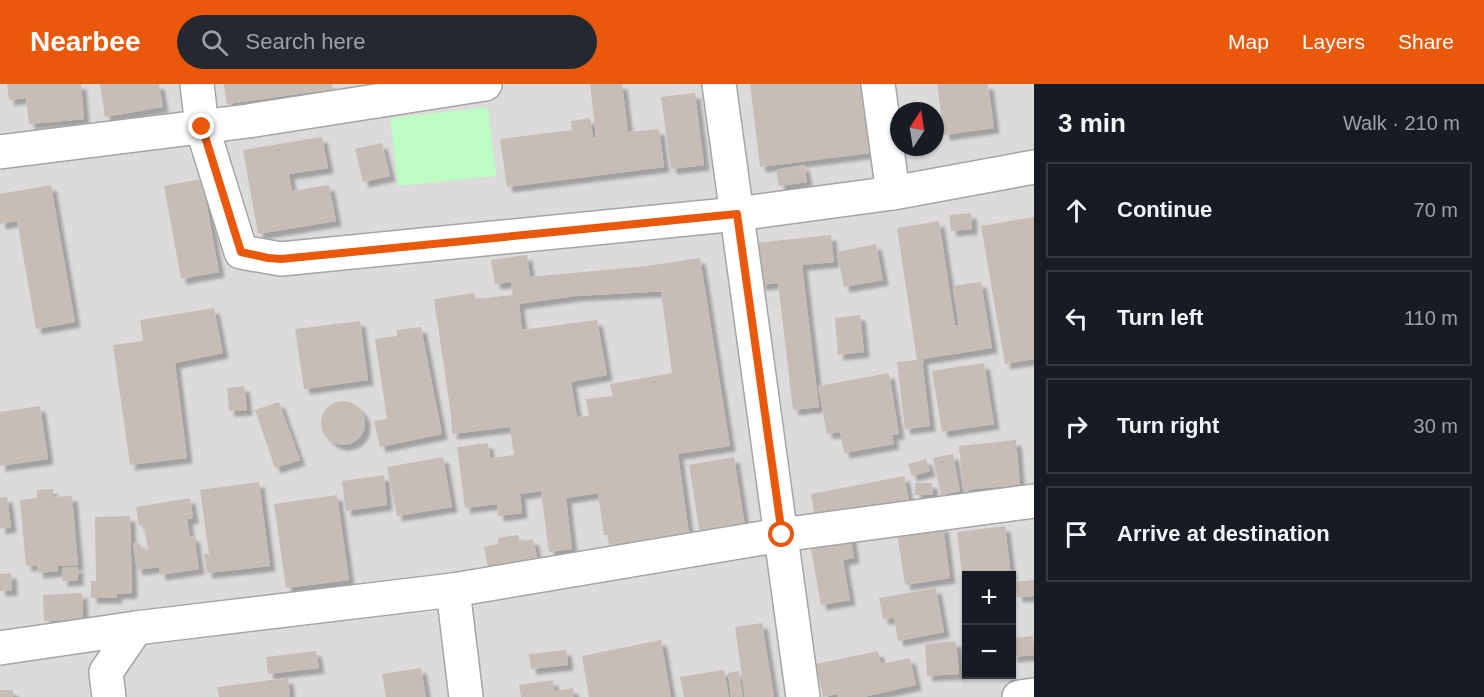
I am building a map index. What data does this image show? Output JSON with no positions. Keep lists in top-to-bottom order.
{
  "north": "top",
  "page": {
    "header": "Nearbee",
    "search": "Search here",
    "nav": ["Map", "Layers", "Share"],
    "heading": ["3 min", "Walk · 210 m"],
    "list": [
      ["Continue", "70 m"],
      ["Turn left", "110 m"],
      ["Turn right", "30 m"],
      "Arrive at destination"
    ],
    "map_buttons": ["+", "−"]
  }
}
